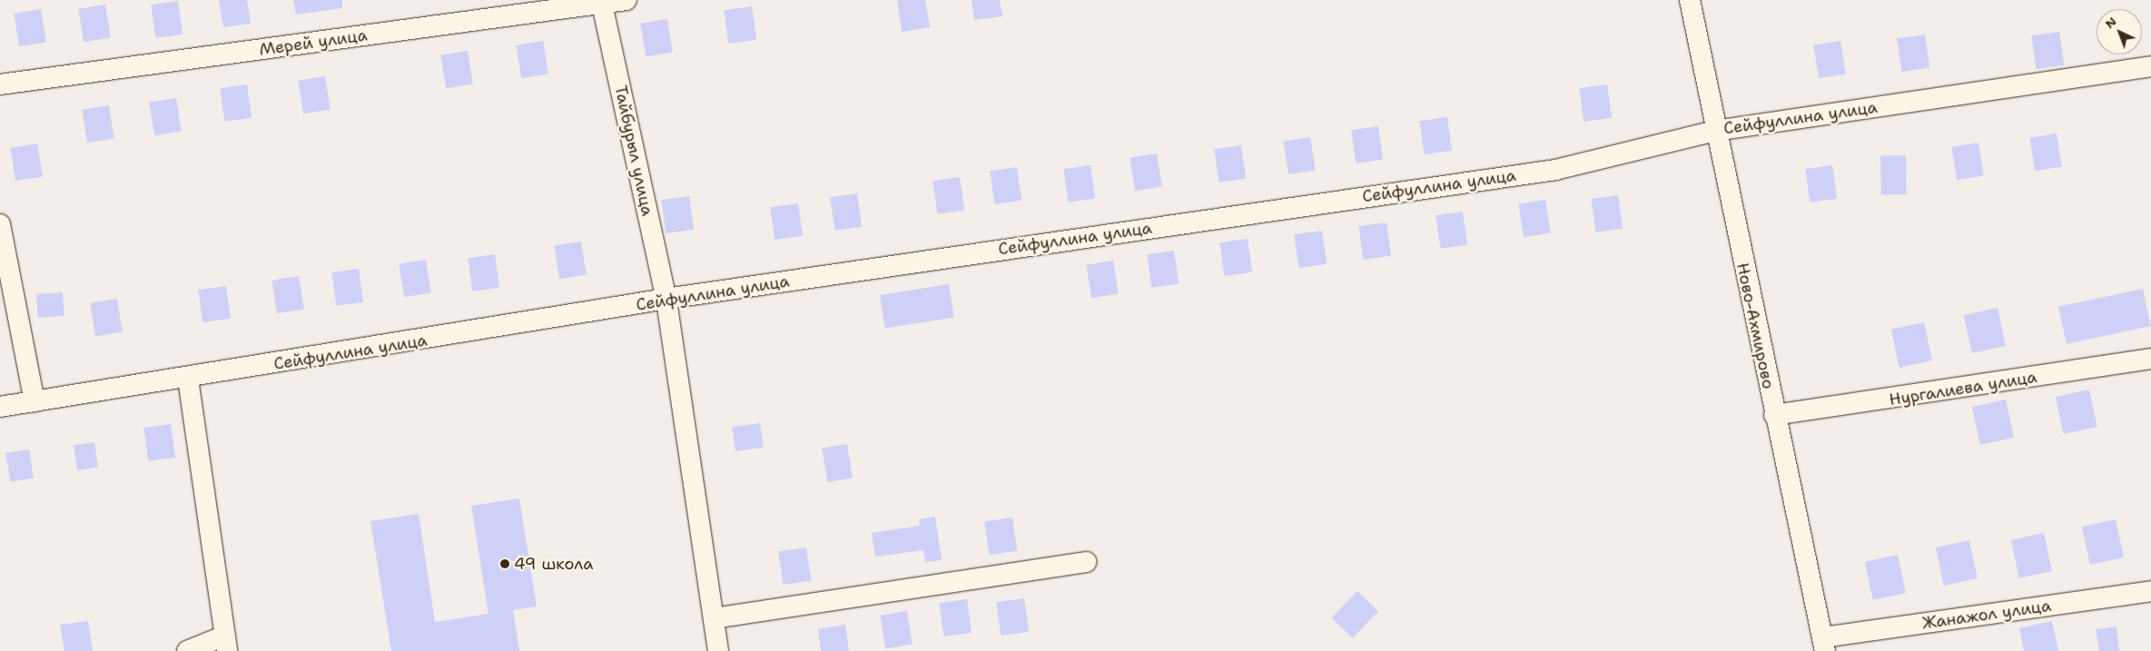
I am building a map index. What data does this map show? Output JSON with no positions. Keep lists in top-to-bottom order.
{
  "streets": {
    "street": [
      "Мерей улица",
      "Сейфуллина улица",
      "Тайбурыл улица",
      "Ново-Ахмирово",
      "Нургалиева улица",
      "Жанажол улица"
    ]
  },
  "crossings": [
    ["Мерей улица", "Тайбурыл улица"],
    ["Сейфуллина улица", "Тайбурыл улица"],
    ["Сейфуллина улица", "Ново-Ахмирово"],
    ["Ново-Ахмирово", "Нургалиева улица"],
    ["Ново-Ахмирово", "Жанажол улица"]
  ],
  "places": ["49 школа"],
  "north": "top left"
}
